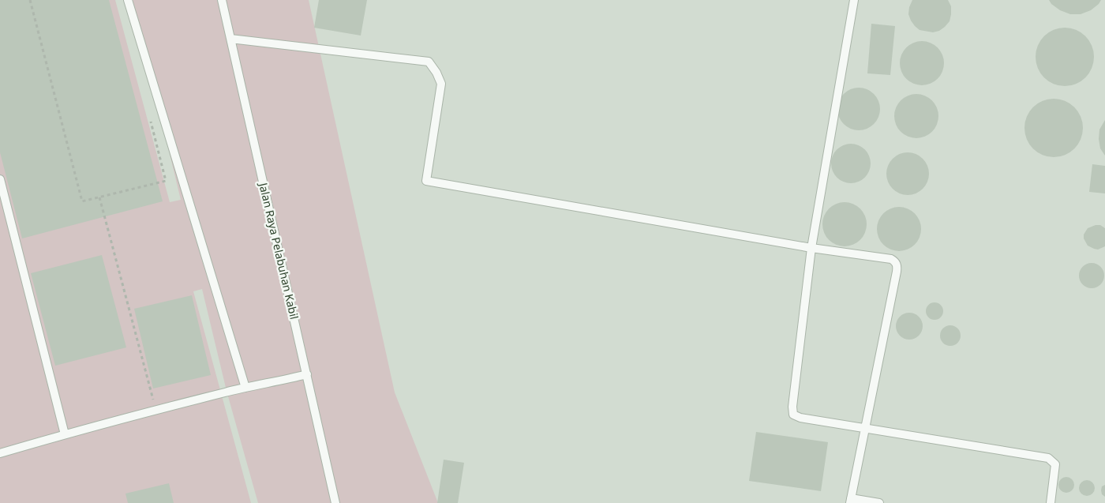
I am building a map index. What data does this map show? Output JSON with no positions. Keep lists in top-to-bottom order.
{
  "streets": {
    "lane": ["Jalan Raya Pelabuhan Kabil"]
  }
}
